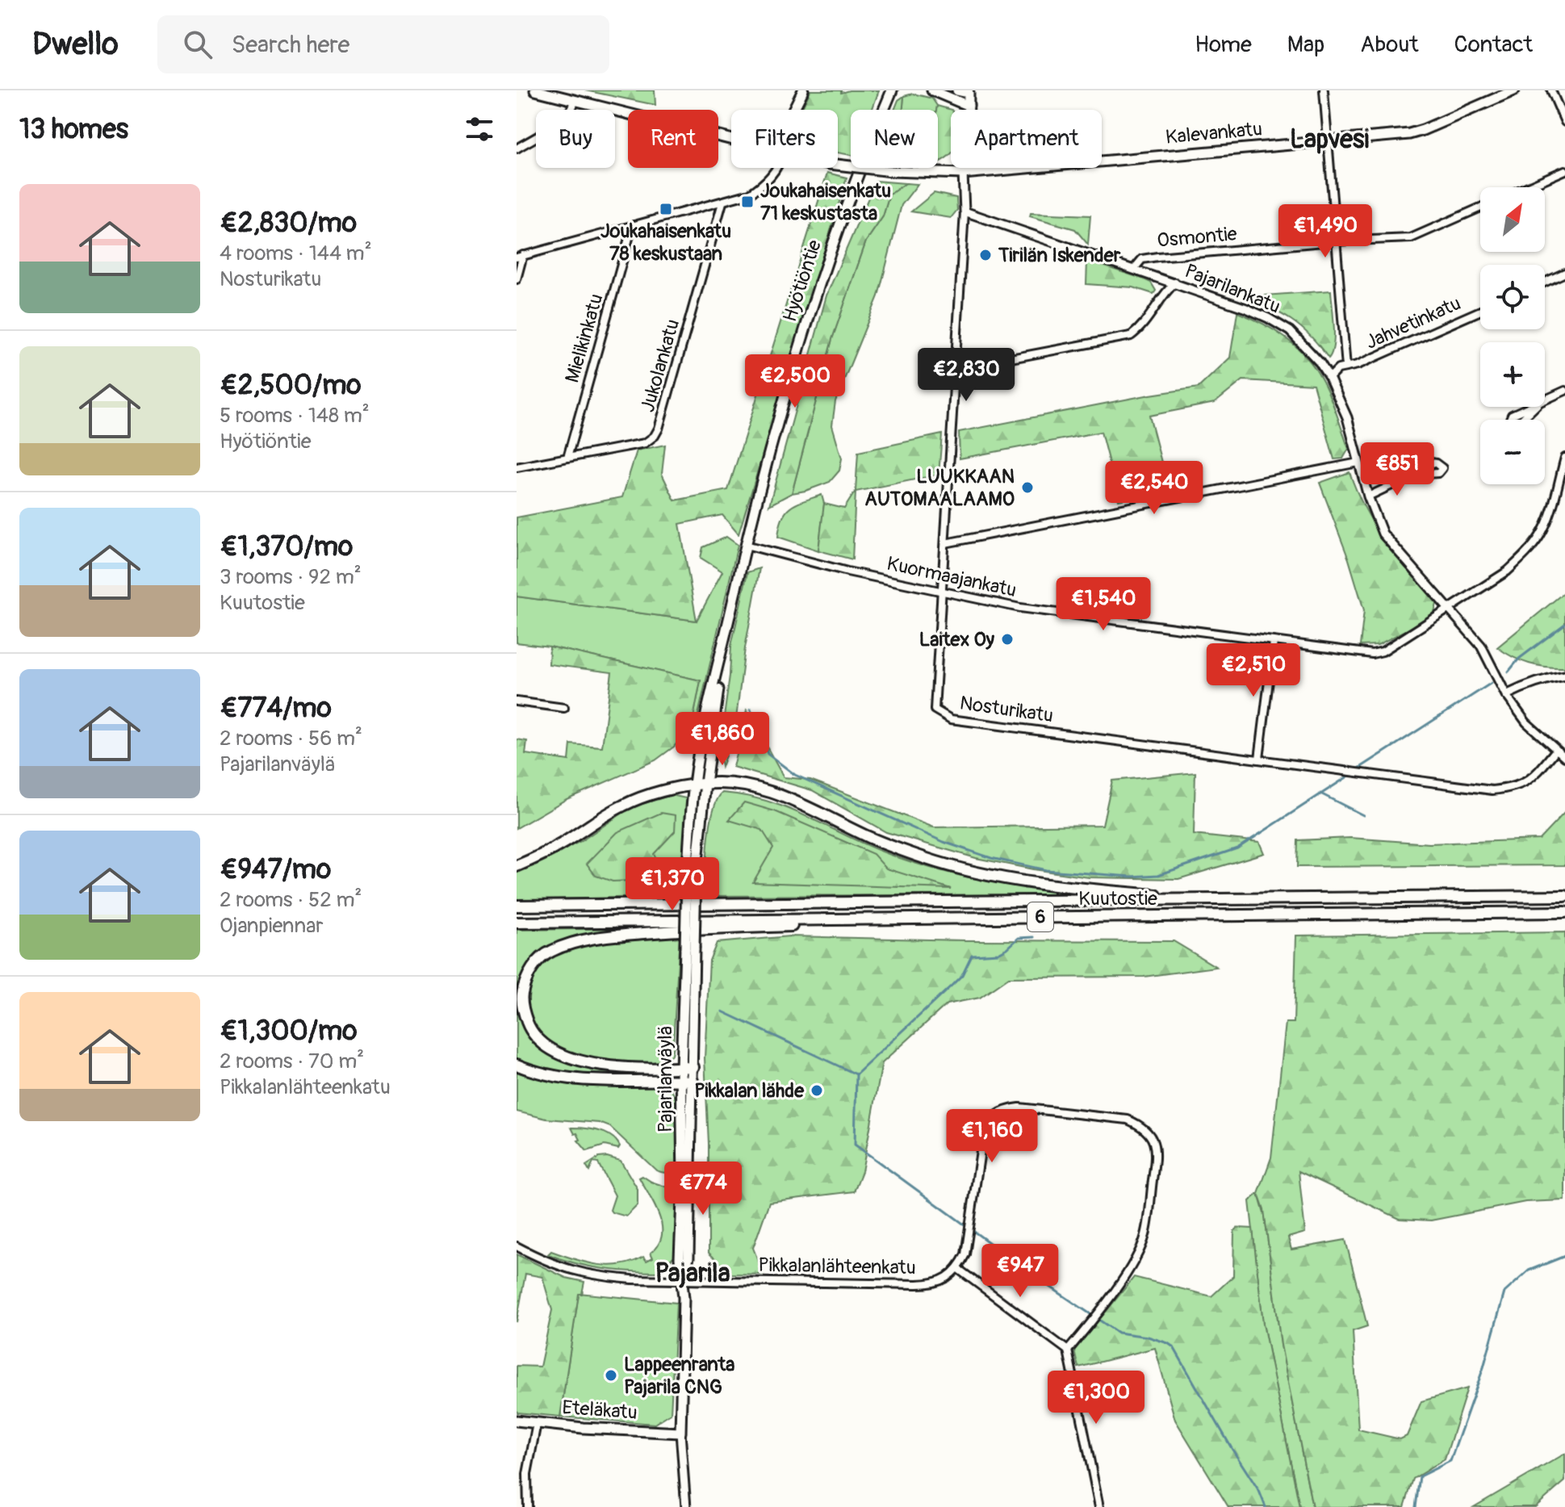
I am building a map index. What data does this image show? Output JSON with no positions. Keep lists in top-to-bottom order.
{
  "streets": {
    "highway": ["Kuutostie", "6"],
    "main road": [
      "Kalevankatu",
      "Hyötiöntie",
      "Pajarilanväylä",
      "Eteläkatu"
    ],
    "street": [
      "Osmontie",
      "Pajarilankatu",
      "Jahvetinkatu",
      "Mielikinkatu",
      "Jukolankatu",
      "Kuormaajankatu",
      "Nosturikatu",
      "Pikkalanlähteenkatu"
    ]
  },
  "crossings": [
    ["Kalevankatu", "Nosturikatu"],
    ["Osmontie", "Pajarilankatu"],
    ["Hyötiöntie", "Kuormaajankatu"],
    ["Hyötiöntie", "Pajarilanväylä"],
    ["Pajarilankatu", "Jahvetinkatu"],
    ["Pajarilankatu", "Kuormaajankatu"],
    ["Pajarilankatu", "Nosturikatu"],
    ["Mielikinkatu", "Jukolankatu"],
    ["Kuormaajankatu", "Nosturikatu"],
    ["Pajarilanväylä", "Pikkalanlähteenkatu"],
    ["Pajarilanväylä", "Eteläkatu"]
  ],
  "districts": ["Lapvesi", "Pajarila"],
  "places": {
    "transit": ["Joukahaisenkatu 71 keskustasta", "Joukahaisenkatu 78 keskustaan"],
    "other": [
      "Tirilän Iskender",
      "LUUKKAAN AUTOMAALAAMO",
      "Laitex Oy",
      "Pikkalan lähde",
      "Lappeenranta Pajarila CNG"
    ]
  },
  "north": "top right",
  "page": {
    "header": "Dwello",
    "search": "Search here",
    "nav": [
      "Home",
      "Map",
      "About",
      "Contact"
    ],
    "heading": "13 homes",
    "chip": [
      "Buy",
      "Rent",
      "Filters",
      "New",
      "Apartment"
    ],
    "list": [
      {
        "name": "€2,830/mo",
        "note": "4 rooms · 144 m² · Nosturikatu"
      },
      {
        "name": "€2,500/mo",
        "note": "5 rooms · 148 m² · Hyötiöntie"
      },
      {
        "name": "€1,370/mo",
        "note": "3 rooms · 92 m² · Kuutostie"
      },
      {
        "name": "€774/mo",
        "note": "2 rooms · 56 m² · Pajarilanväylä"
      },
      {
        "name": "€947/mo",
        "note": "2 rooms · 52 m² · Ojanpiennar"
      },
      {
        "name": "€1,300/mo",
        "note": "2 rooms · 70 m² · Pikkalanlähteenkatu"
      }
    ],
    "map_buttons": ["+", "−"],
    "price": [
      "€1,490",
      "€2,830",
      "€2,500",
      "€851",
      "€2,540",
      "€1,540",
      "€2,510",
      "€1,860",
      "€1,370",
      "€1,160",
      "€774",
      "€947",
      "€1,300"
    ]
  }
}
